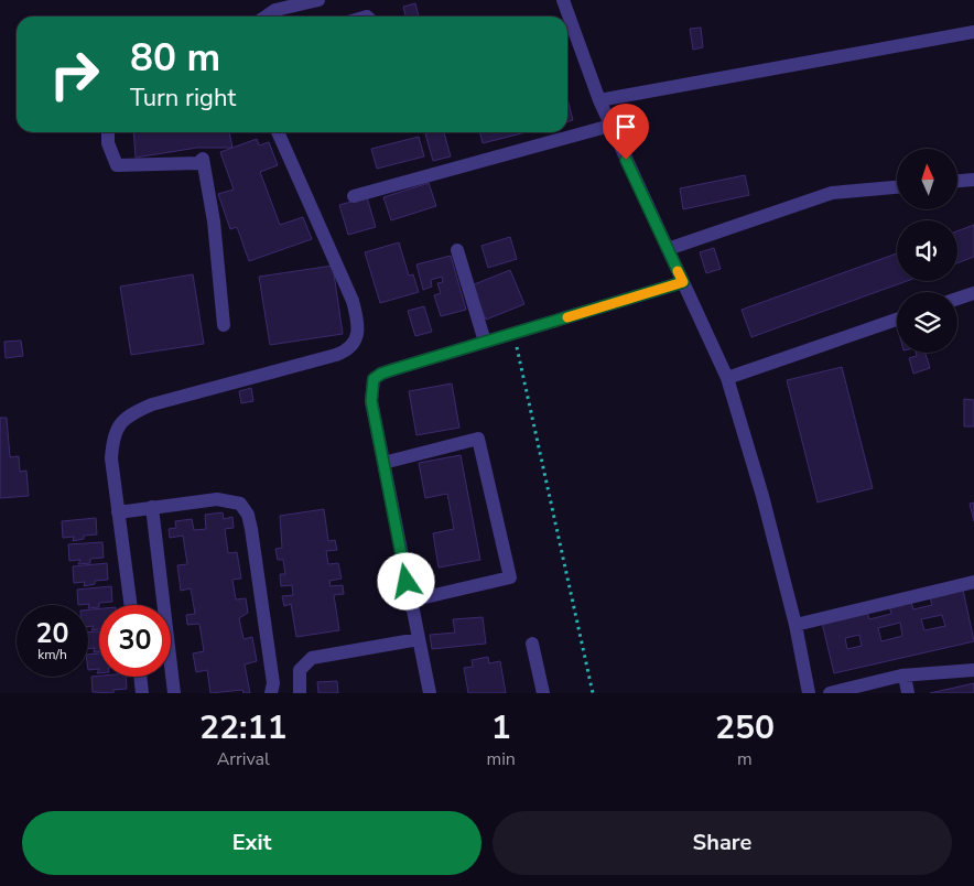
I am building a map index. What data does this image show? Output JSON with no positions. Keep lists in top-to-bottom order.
{
  "north": "top",
  "page": {
    "turn": ["80 m", "Turn right"],
    "speed": "20 km/h",
    "limit": "30",
    "eta": [
      "22:11",
      "Arrival",
      "1",
      "min",
      "250",
      "m"
    ],
    "buttons": ["Exit", "Share"]
  }
}
